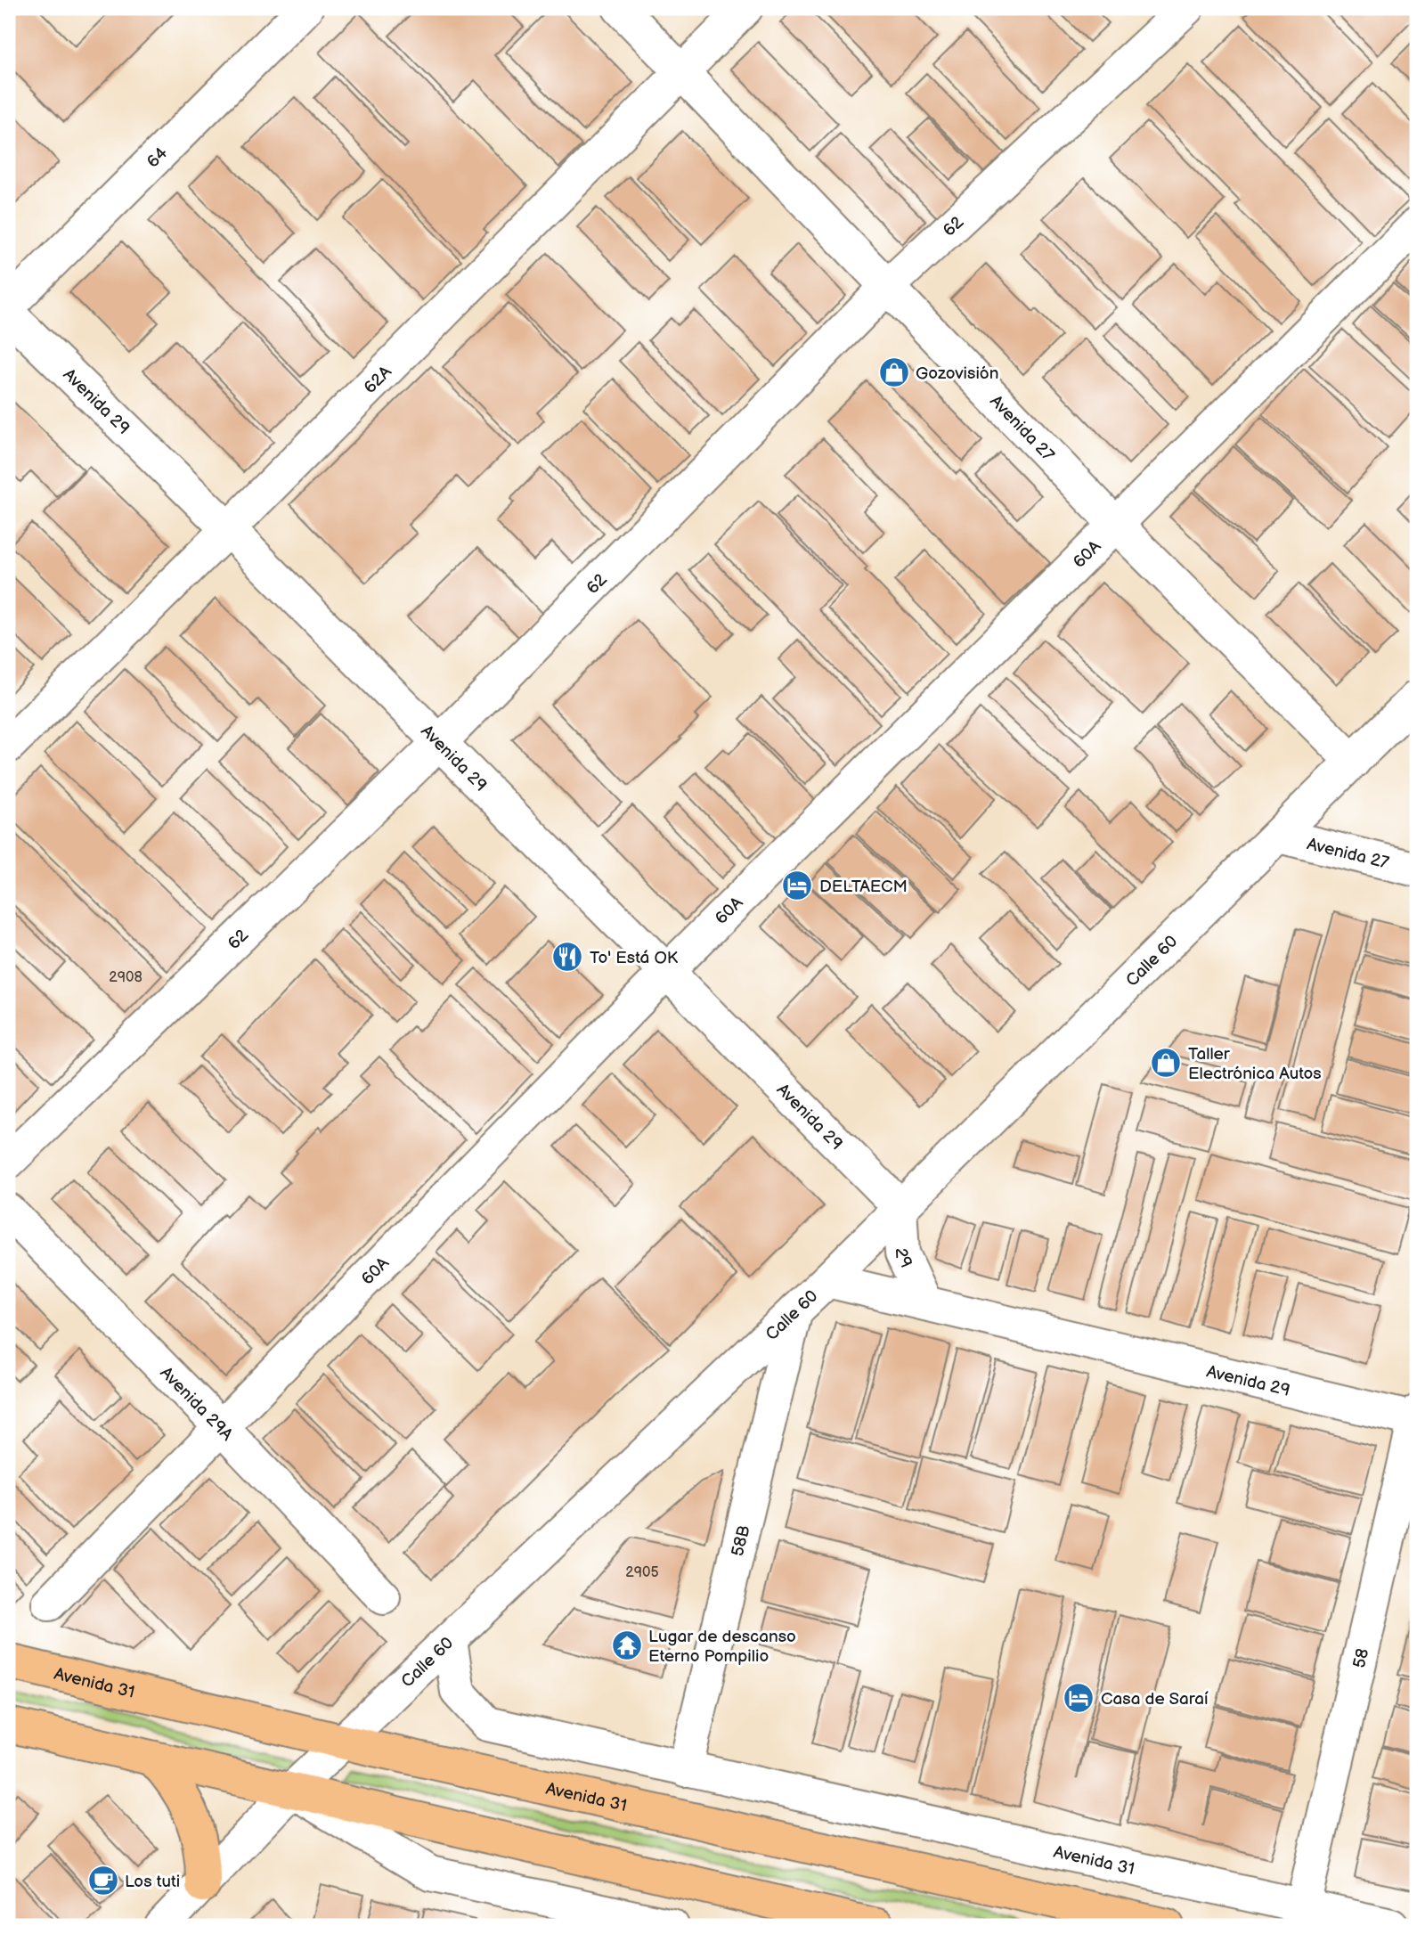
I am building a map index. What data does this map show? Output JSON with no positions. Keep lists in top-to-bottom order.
{
  "streets": {
    "main road": ["Avenida 31"],
    "street": [
      "64",
      "62",
      "62A",
      "Avenida 29",
      "Avenida 27",
      "60A",
      "Calle 60",
      "29",
      "Avenida 29A",
      "58B",
      "58"
    ]
  },
  "crossings": [
    ["62", "Avenida 29"],
    ["62", "Avenida 27"],
    ["62A", "Avenida 29"],
    ["62A", "Avenida 27"],
    ["Avenida 29", "60A"],
    ["Avenida 29", "Calle 60"],
    ["Avenida 29", "29"],
    ["Avenida 29", "58"],
    ["Avenida 27", "60A"],
    ["Avenida 27", "Calle 60"],
    ["60A", "Avenida 29A"],
    ["Calle 60", "29"],
    ["Calle 60", "58B"],
    ["Calle 60", "Avenida 31"],
    ["58B", "Avenida 31"],
    ["58", "Avenida 31"]
  ],
  "places": {
    "shop": ["Gozovisión", "Taller Electrónica Autos"],
    "hotel": ["DELTAECM", "Casa de Saraí"],
    "restaurant": ["To' Está OK"],
    "temple": ["Lugar de descanso Eterno Pompilio"],
    "cafe": ["Los tuti"]
  },
  "house_numbers": ["2908", "2905"]
}
